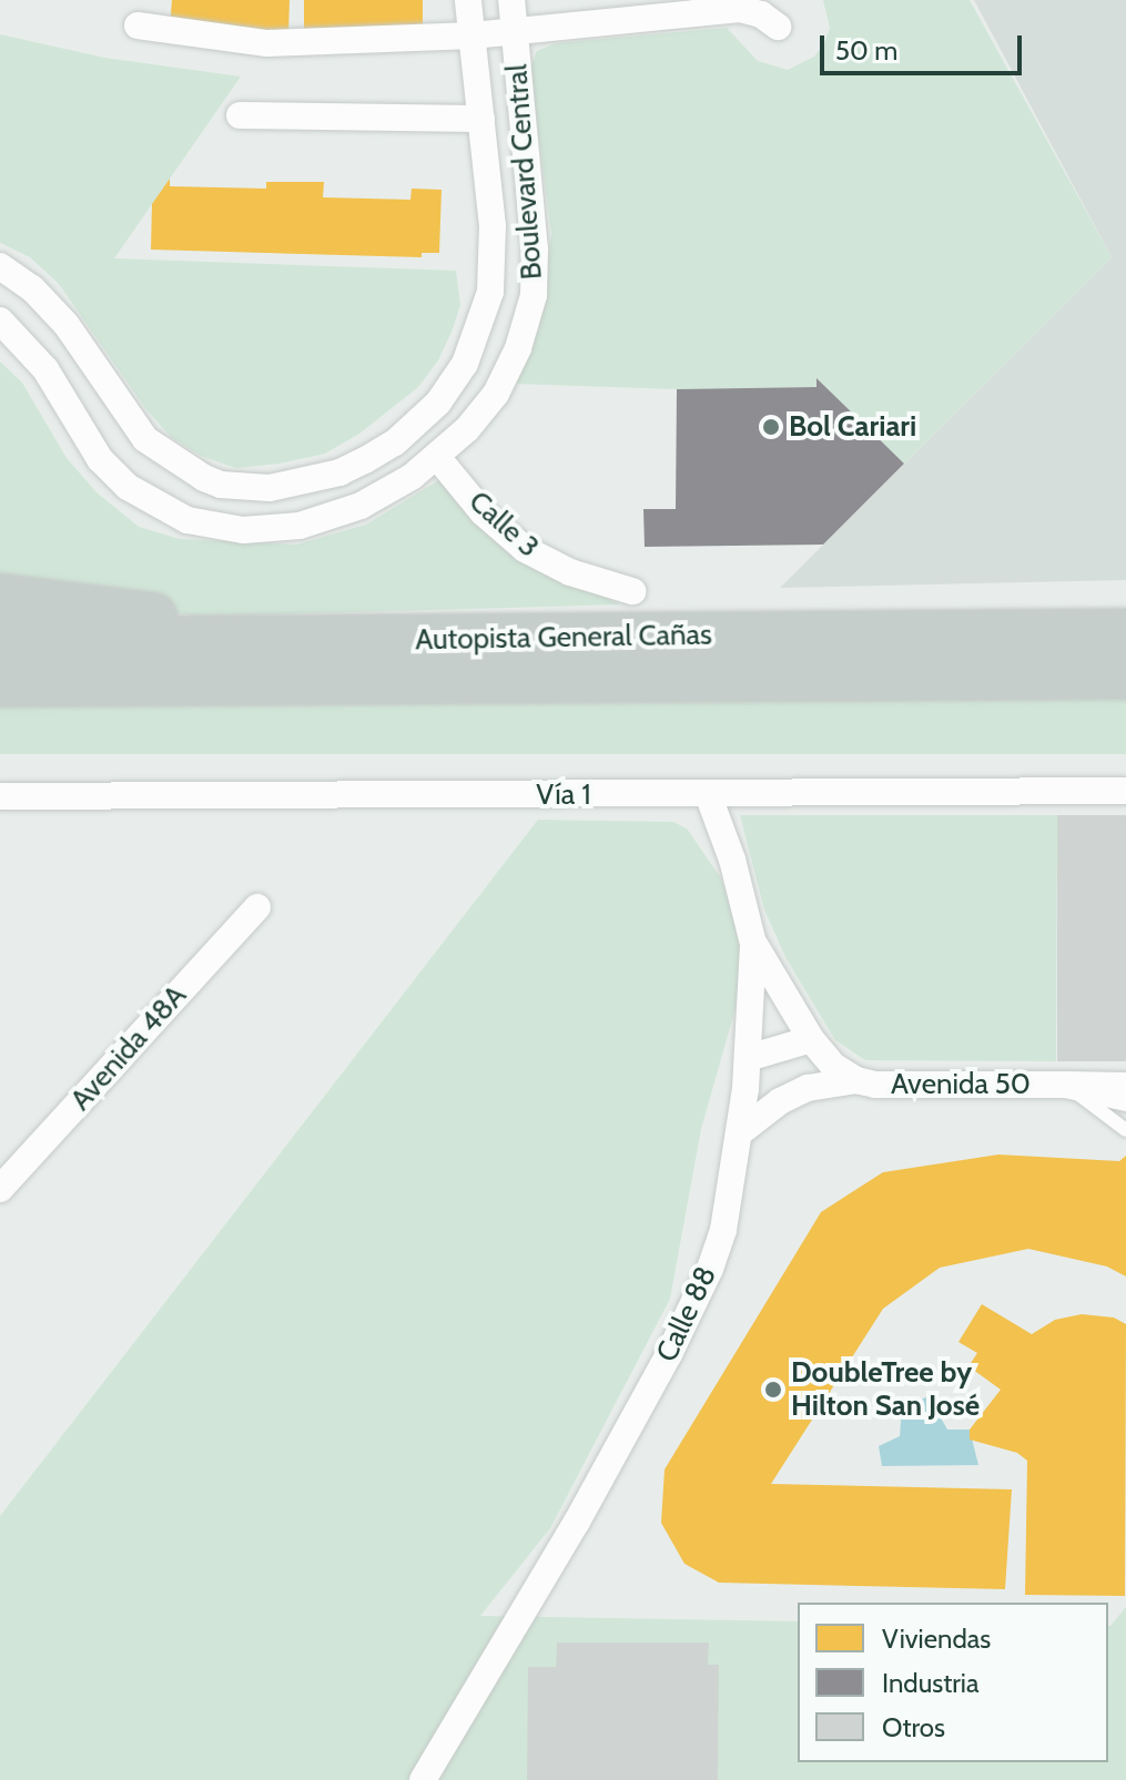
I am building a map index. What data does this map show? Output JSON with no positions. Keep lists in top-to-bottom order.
{
  "streets": {
    "highway": ["Autopista General Cañas"],
    "street": [
      "Boulevard Central",
      "Calle 3",
      "Vía 1",
      "Avenida 48A",
      "Avenida 50",
      "Calle 88"
    ]
  },
  "crossings": [
    ["Boulevard Central", "Calle 3"],
    ["Vía 1", "Calle 88"],
    ["Avenida 50", "Calle 88"]
  ],
  "places": ["Bol Cariari", "DoubleTree by Hilton San José"],
  "legend": ["Viviendas", "Industria", "Otros"],
  "scale_bar": "50 m"
}
